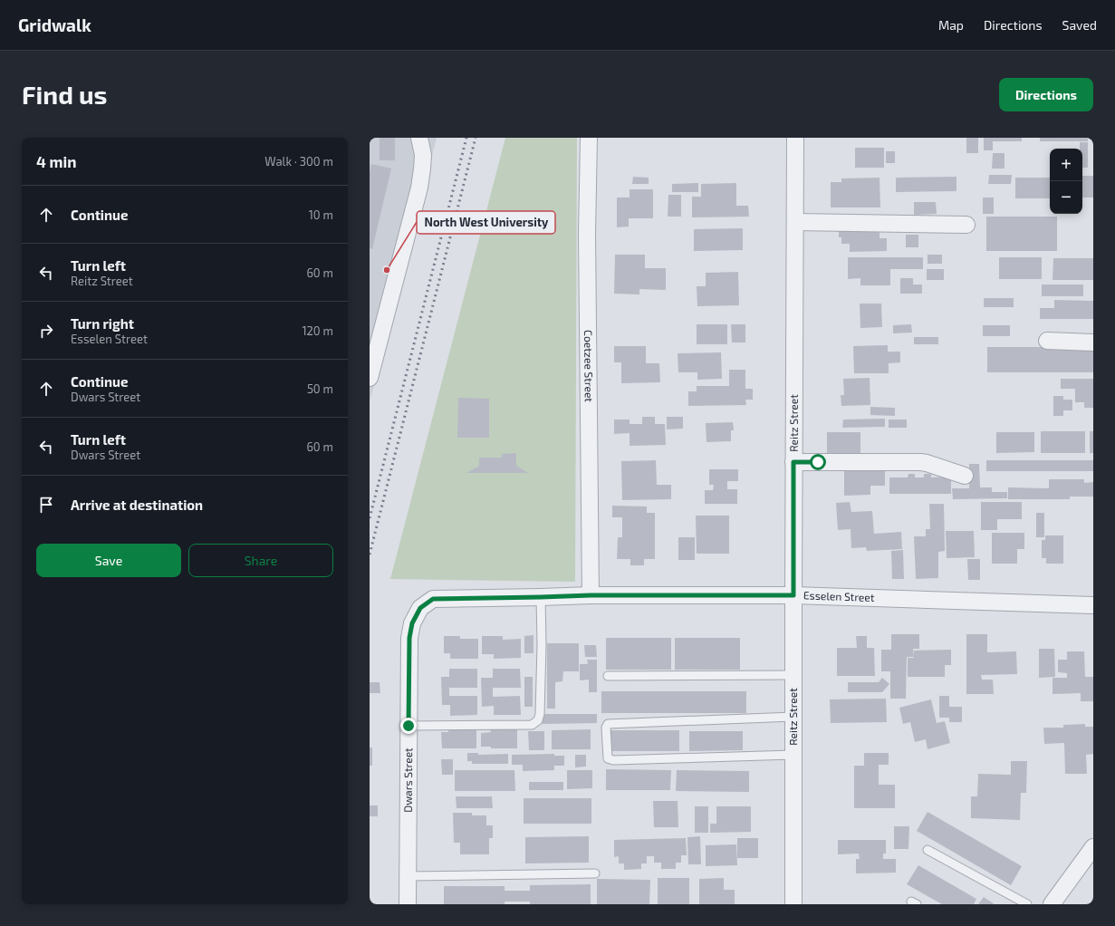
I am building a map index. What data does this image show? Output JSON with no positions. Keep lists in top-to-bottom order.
{
  "streets": {
    "street": [
      "Coetzee Street",
      "Reitz Street",
      "Esselen Street",
      "Dwars Street"
    ]
  },
  "crossings": [
    ["Coetzee Street", "Esselen Street"],
    ["Reitz Street", "Esselen Street"],
    ["Esselen Street", "Dwars Street"]
  ],
  "places": ["North West University"],
  "page": {
    "header": "Gridwalk",
    "nav": ["Map", "Directions", "Saved"],
    "buttons": [
      "Directions",
      ["Save", "Share"]
    ],
    "title": "Find us",
    "heading": ["4 min", "Walk · 300 m"],
    "map_buttons": ["+", "−"],
    "list": [
      ["Continue", "10 m"],
      ["Turn left", "Reitz Street", "60 m"],
      ["Turn right", "Esselen Street", "120 m"],
      ["Continue", "Dwars Street", "50 m"],
      ["Turn left", "Dwars Street", "60 m"],
      "Arrive at destination"
    ]
  }
}
